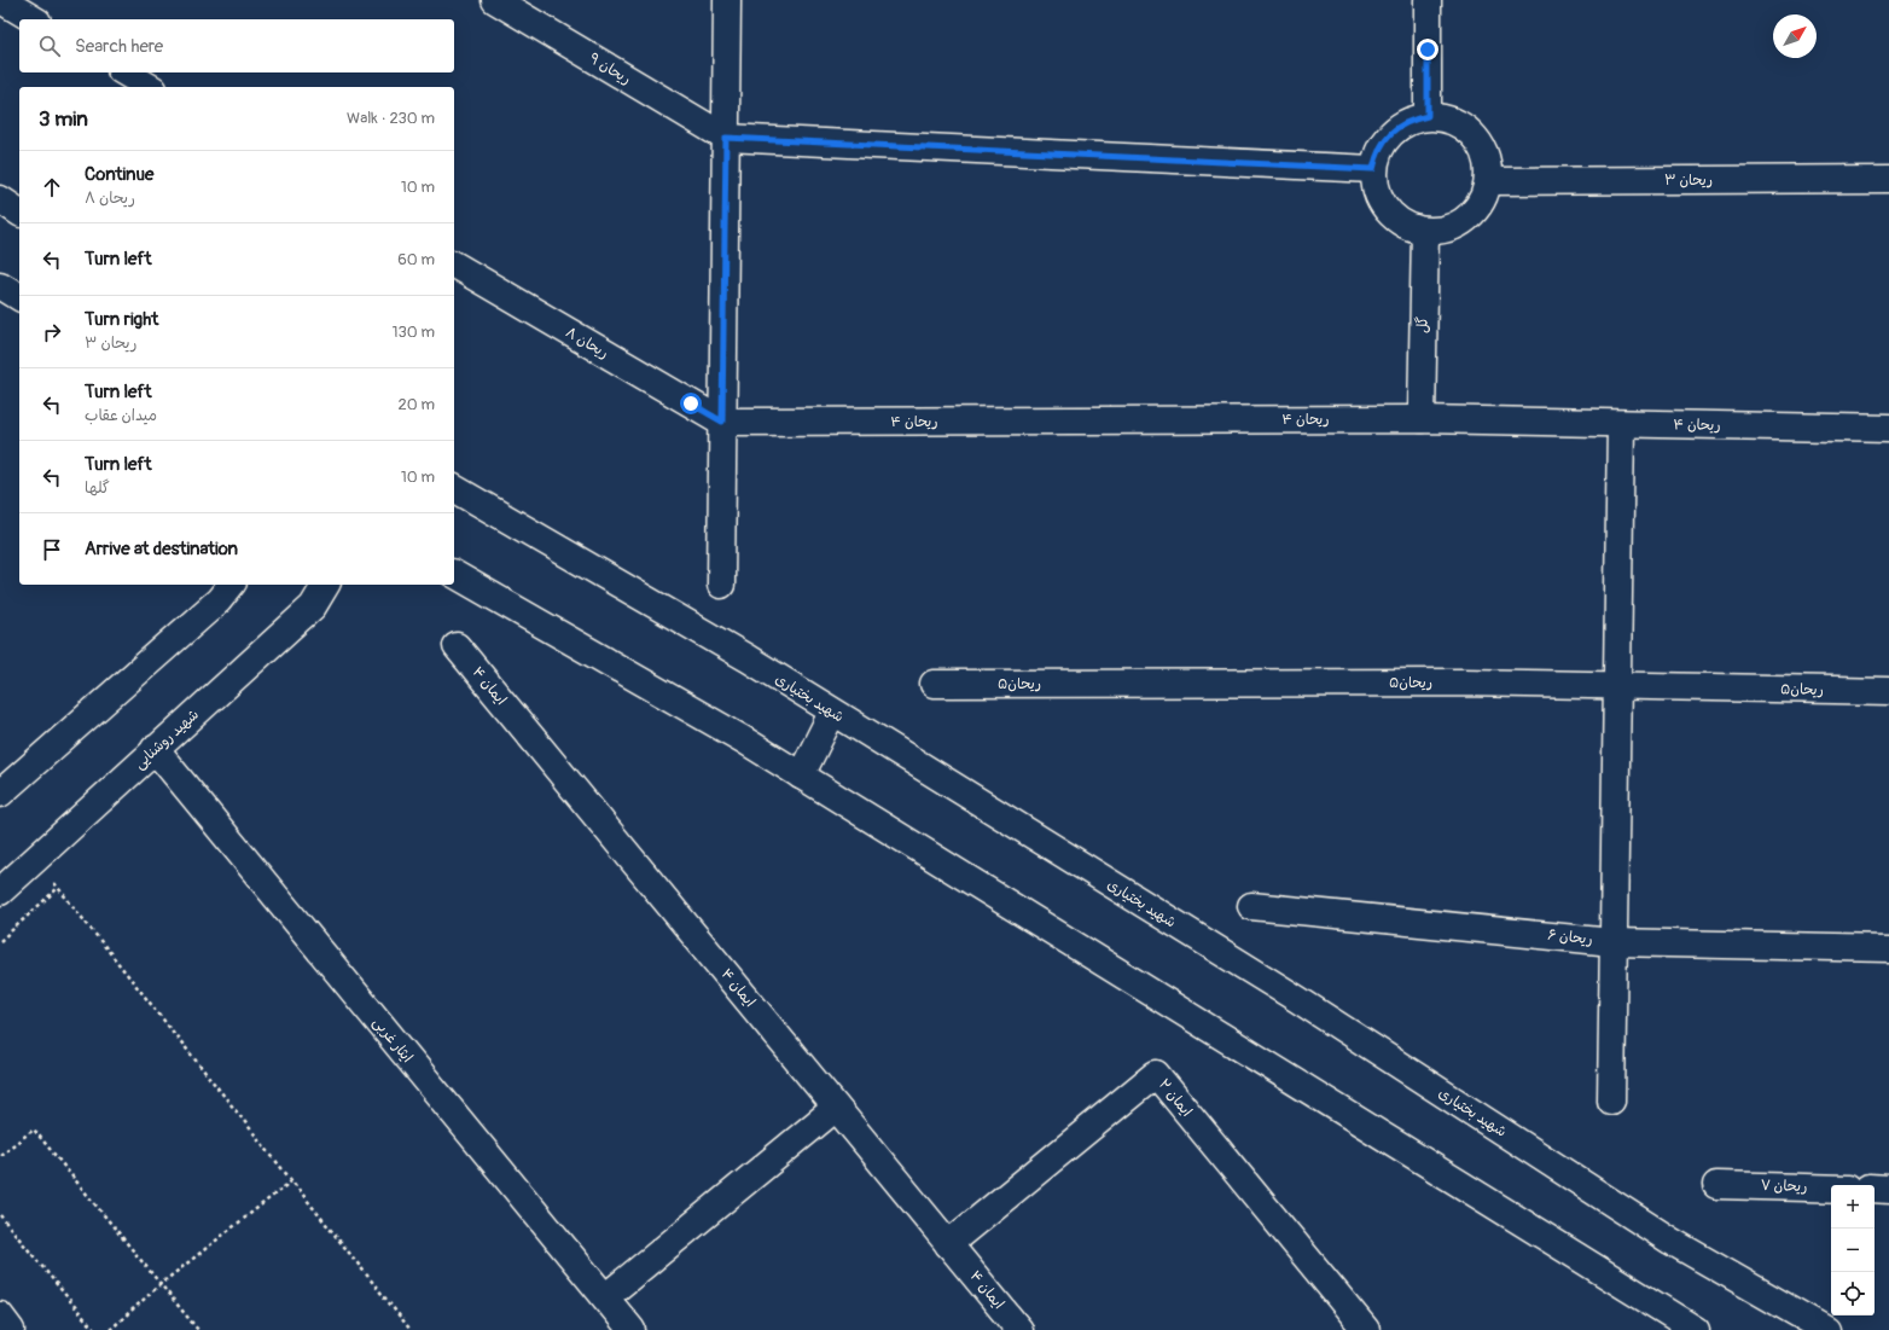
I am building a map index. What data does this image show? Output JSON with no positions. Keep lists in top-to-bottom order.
{
  "streets": {
    "street": [
      "ریحان ۹",
      "ریحان ۳",
      "گل",
      "ریحان ۸",
      "ریحان ۴",
      "ریحان۵",
      "ایمان ۴",
      "شهید بختیاری",
      "شهید روشنایی",
      "ریحان ۶",
      "ایثار غربی",
      "ایمان ۲",
      "ریحان ۷"
    ]
  },
  "crossings": [
    ["ریحان ۳", "گل"],
    ["گل", "ریحان ۴"],
    ["ریحان ۸", "ریحان ۴"],
    ["ایمان ۴", "ایمان ۲"],
    ["شهید روشنایی", "ایثار غربی"]
  ],
  "north": "top right",
  "page": {
    "search": "Search here",
    "heading": ["3 min", "Walk · 230 m"],
    "list": [
      ["Continue", "ریحان ۸", "10 m"],
      ["Turn left", "60 m"],
      ["Turn right", "ریحان ۳", "130 m"],
      ["Turn left", "میدان عقاب", "20 m"],
      ["Turn left", "گلها", "10 m"],
      "Arrive at destination"
    ],
    "map_buttons": ["+", "−"]
  }
}
